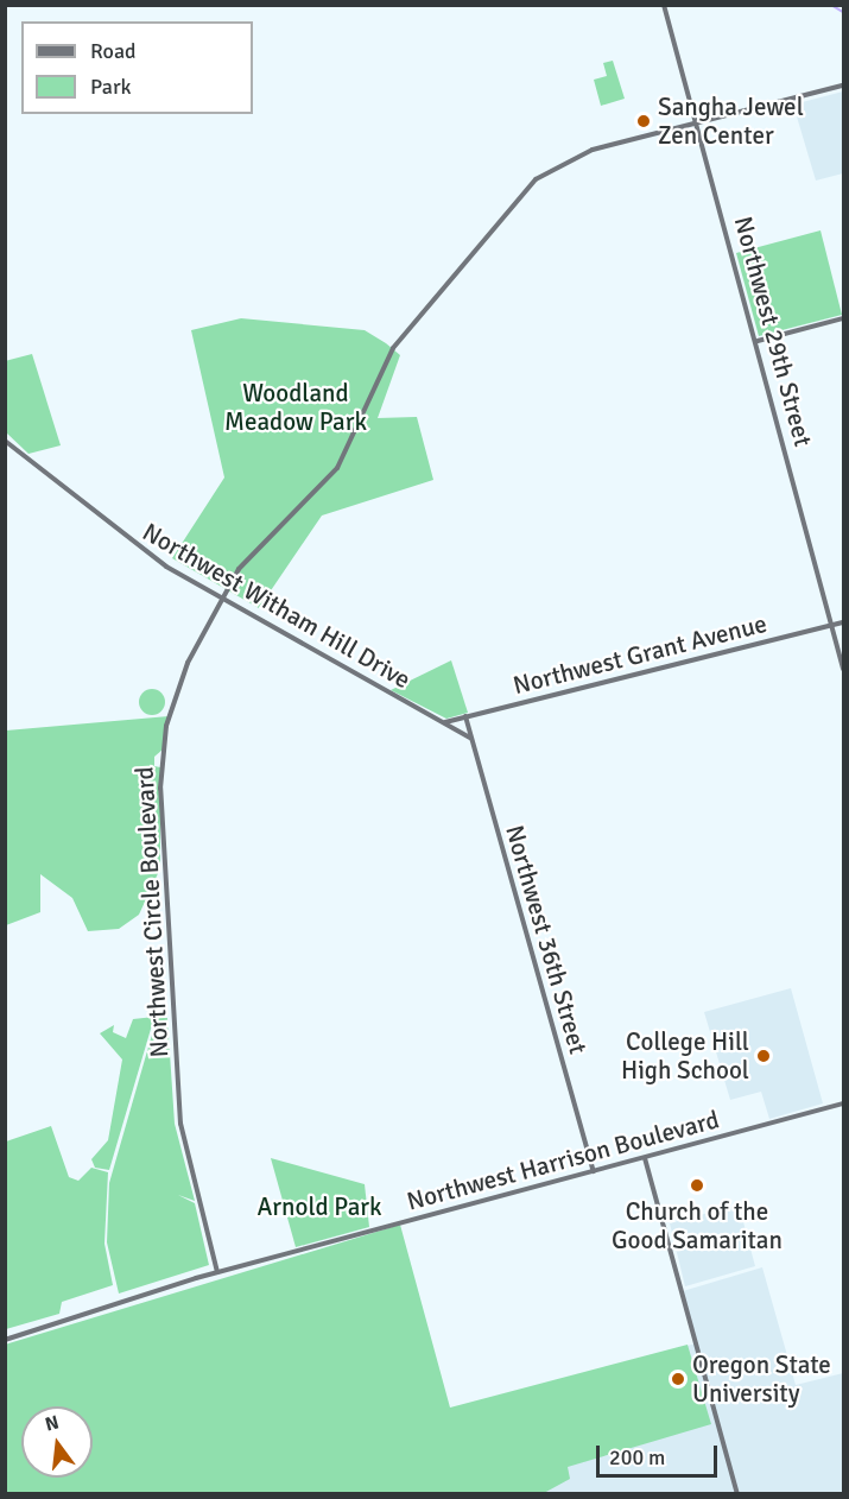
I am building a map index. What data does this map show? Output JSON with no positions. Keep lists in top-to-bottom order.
{
  "streets": {
    "main road": [
      "Northwest 29th Street",
      "Northwest Witham Hill Drive",
      "Northwest Grant Avenue",
      "Northwest Circle Boulevard",
      "Northwest 36th Street",
      "Northwest Harrison Boulevard"
    ]
  },
  "crossings": [
    ["Northwest 29th Street", "Northwest Grant Avenue"],
    ["Northwest 29th Street", "Northwest Circle Boulevard"],
    ["Northwest Witham Hill Drive", "Northwest Grant Avenue"],
    ["Northwest Witham Hill Drive", "Northwest Circle Boulevard"],
    ["Northwest Witham Hill Drive", "Northwest 36th Street"],
    ["Northwest Grant Avenue", "Northwest 36th Street"],
    ["Northwest Circle Boulevard", "Northwest Harrison Boulevard"],
    ["Northwest 36th Street", "Northwest Harrison Boulevard"]
  ],
  "parks": ["Woodland Meadow Park", "Arnold Park"],
  "places": [
    "Sangha Jewel Zen Center",
    "College Hill High School",
    "Church of the Good Samaritan",
    "Oregon State University"
  ],
  "legend": ["Road", "Park"],
  "scale_bar": "200 m",
  "north": "top"
}
